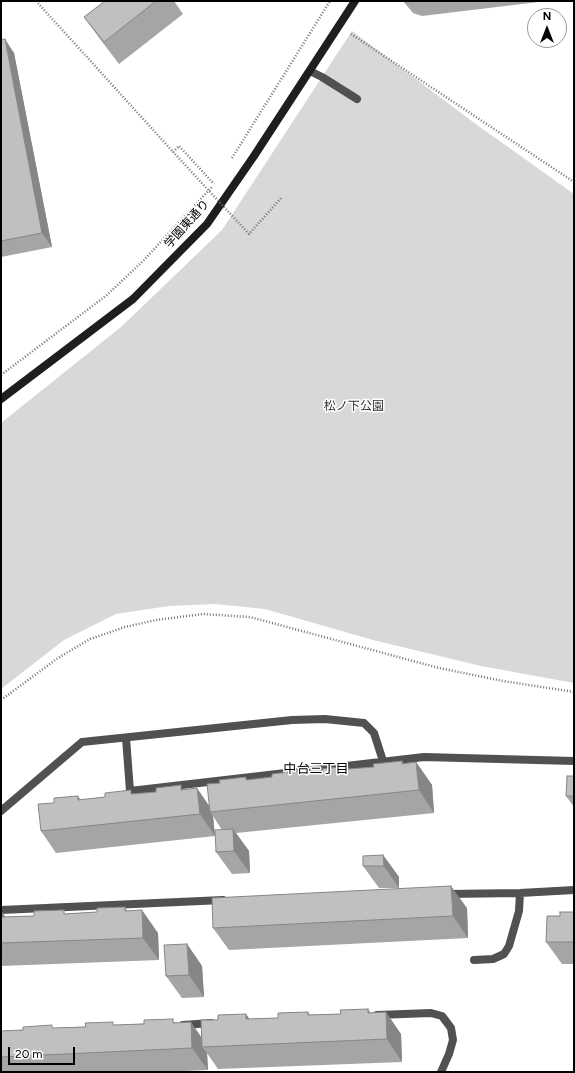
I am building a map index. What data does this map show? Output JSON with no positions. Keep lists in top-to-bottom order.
{
  "streets": {
    "street": ["学園東通り"]
  },
  "districts": ["中台三丁目"],
  "parks": ["松ノ下公園"],
  "scale_bar": "20 m",
  "north": "top"
}
